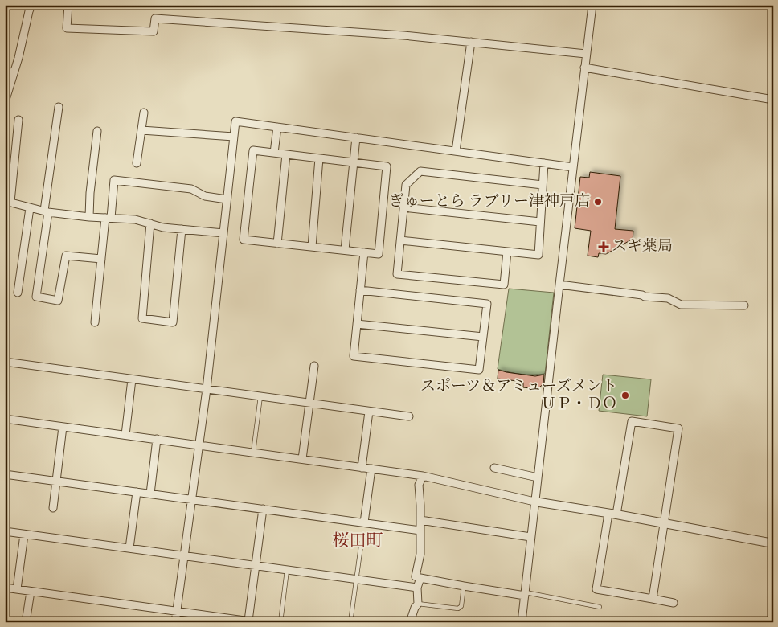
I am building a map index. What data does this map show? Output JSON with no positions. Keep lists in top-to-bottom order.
{
  "districts": ["桜田町"],
  "places": {
    "other": ["ぎゅーとら ラブリー津神戸店", "スポーツ＆アミューズメント ＵＰ・ＤＯ"],
    "health": ["スギ薬局"]
  }
}
